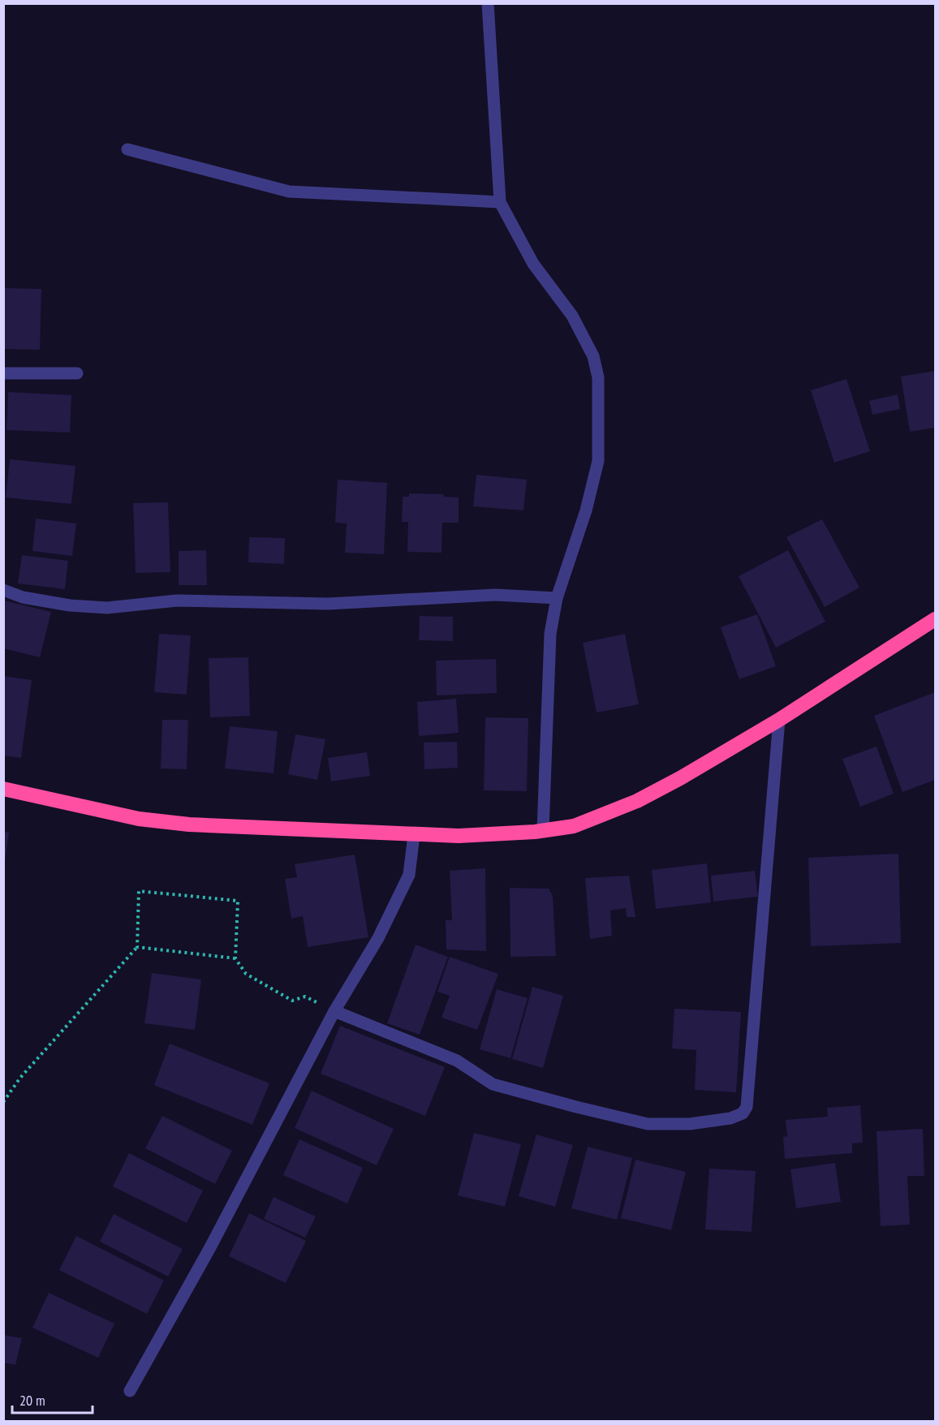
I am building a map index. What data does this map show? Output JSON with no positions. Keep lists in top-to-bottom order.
{
  "scale_bar": "20 m"
}
